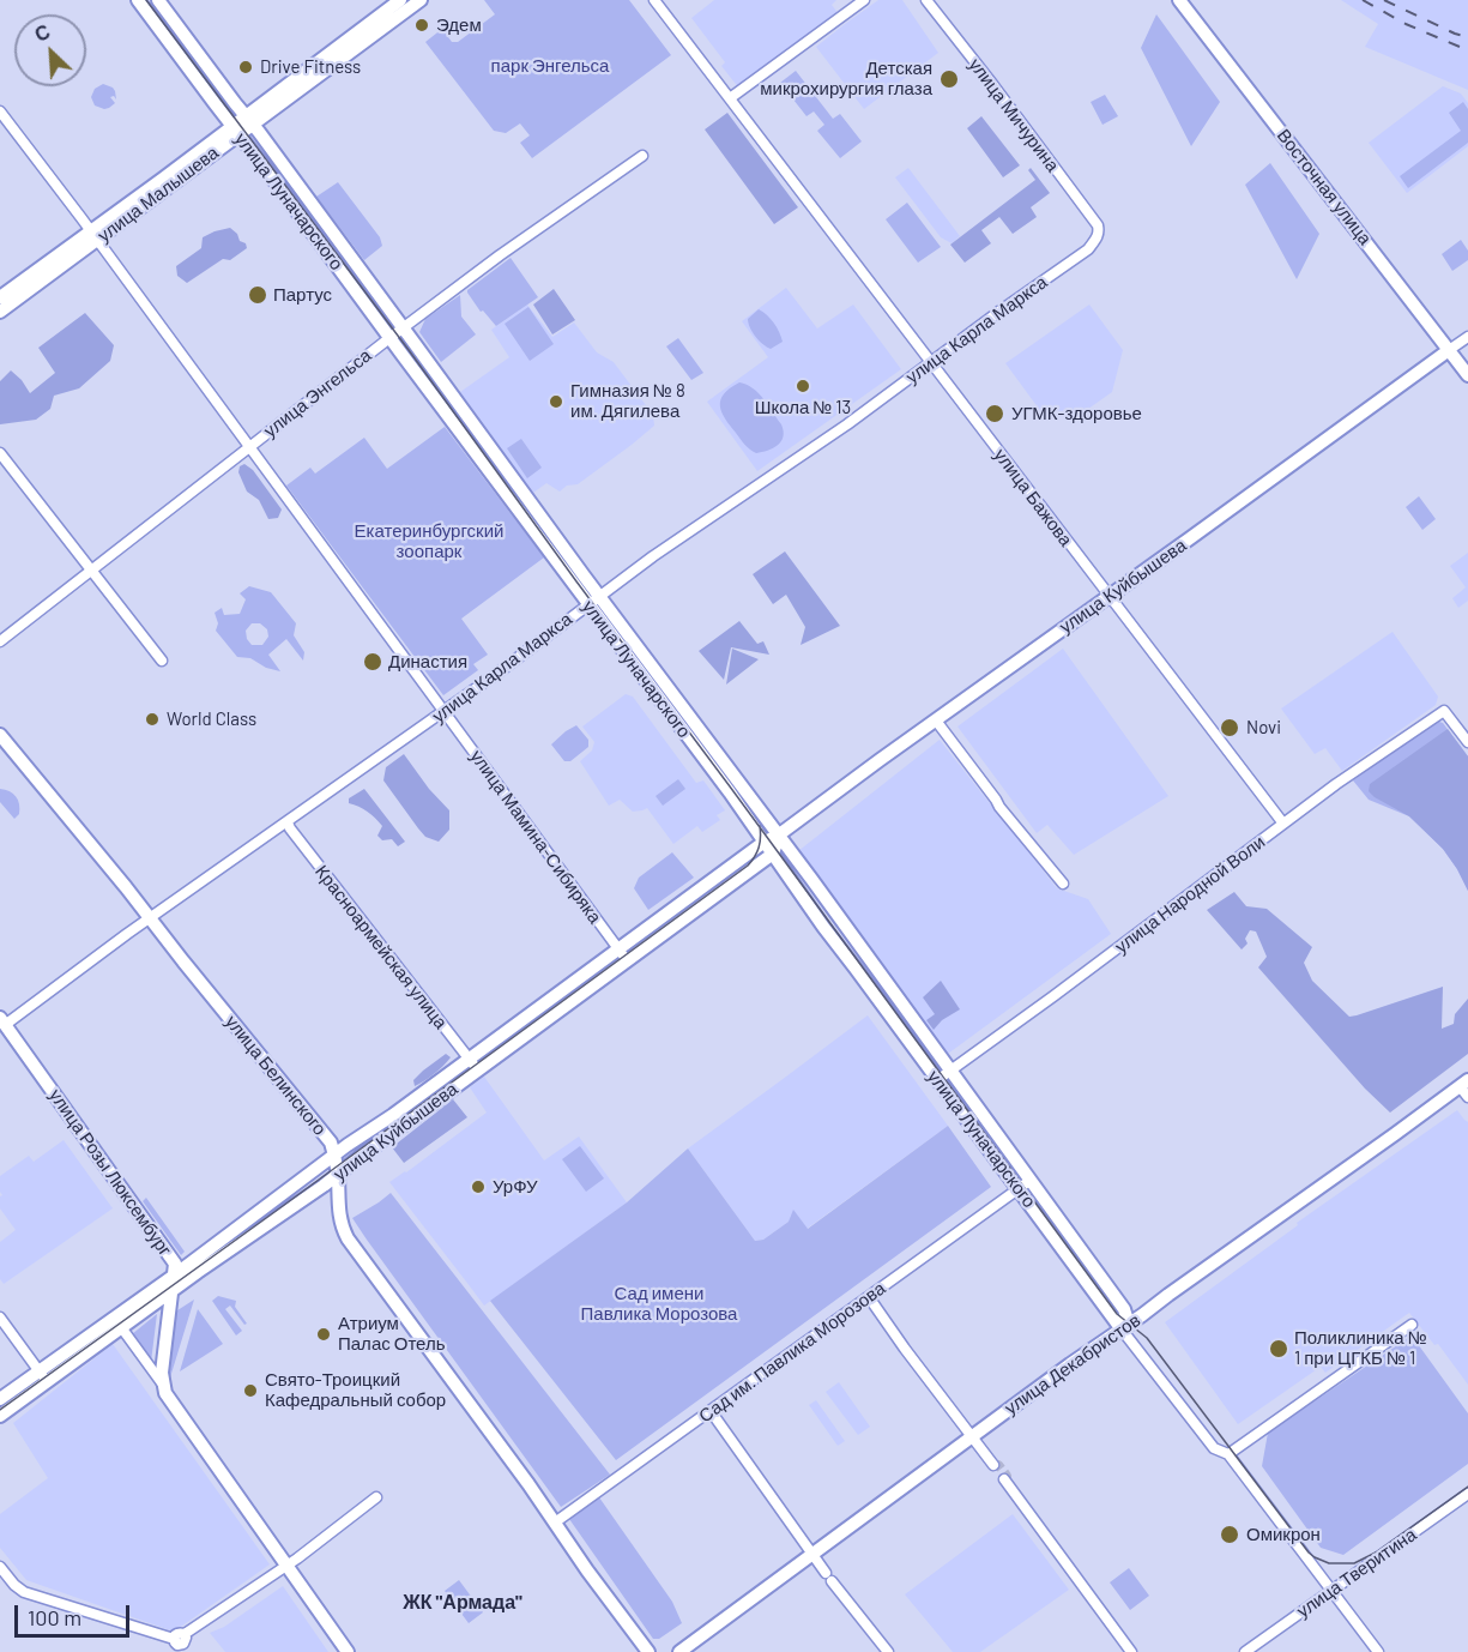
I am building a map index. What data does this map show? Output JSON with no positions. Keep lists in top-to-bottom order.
{
  "streets": {
    "main road": [
      "Восточная улица",
      "улица Малышева",
      "улица Луначарского",
      "улица Куйбышева",
      "улица Белинского",
      "улица Розы Люксембург",
      "улица Декабристов"
    ],
    "street": [
      "улица Мичурина",
      "улица Карла Маркса",
      "улица Энгельса",
      "улица Бажова",
      "улица Мамина-Сибиряка",
      "улица Народной Воли",
      "Красноармейская улица",
      "Сад им. Павлика Морозова",
      "улица Тверитина"
    ]
  },
  "crossings": [
    ["улица Мичурина", "улица Карла Маркса"],
    ["Восточная улица", "улица Куйбышева"],
    ["улица Малышева", "улица Луначарского"],
    ["улица Малышева", "улица Мамина-Сибиряка"],
    ["улица Луначарского", "улица Карла Маркса"],
    ["улица Луначарского", "улица Энгельса"],
    ["улица Луначарского", "улица Куйбышева"],
    ["улица Луначарского", "улица Народной Воли"],
    ["улица Луначарского", "Сад им. Павлика Морозова"],
    ["улица Луначарского", "улица Декабристов"],
    ["улица Луначарского", "улица Тверитина"],
    ["улица Карла Маркса", "улица Бажова"],
    ["улица Карла Маркса", "улица Мамина-Сибиряка"],
    ["улица Карла Маркса", "Красноармейская улица"],
    ["улица Карла Маркса", "улица Белинского"],
    ["улица Карла Маркса", "улица Розы Люксембург"],
    ["улица Энгельса", "улица Мамина-Сибиряка"],
    ["улица Бажова", "улица Куйбышева"],
    ["улица Бажова", "улица Народной Воли"],
    ["улица Куйбышева", "улица Мамина-Сибиряка"],
    ["улица Куйбышева", "Красноармейская улица"],
    ["улица Куйбышева", "улица Белинского"],
    ["улица Куйбышева", "улица Розы Люксембург"],
    ["улица Белинского", "Сад им. Павлика Морозова"]
  ],
  "districts": ["ЖК \"Армада\""],
  "parks": ["парк Энгельса", "Екатеринбургский зоопарк", "Сад имени Павлика Морозова"],
  "places": [
    "Эдем",
    "Drive Fitness",
    "Детская микрохирургия глаза",
    "Партус",
    "Школа № 13",
    "Гимназия № 8 им. Дягилева",
    "УГМК-здоровье",
    "Династия",
    "World Class",
    "Novi",
    "УрФУ",
    "Атриум Палас Отель",
    "Поликлиника № 1 при ЦГКБ № 1",
    "Свято-Троицкий Кафедральный собор",
    "Омикрон"
  ],
  "scale_bar": "100 m",
  "north": "top left"
}
